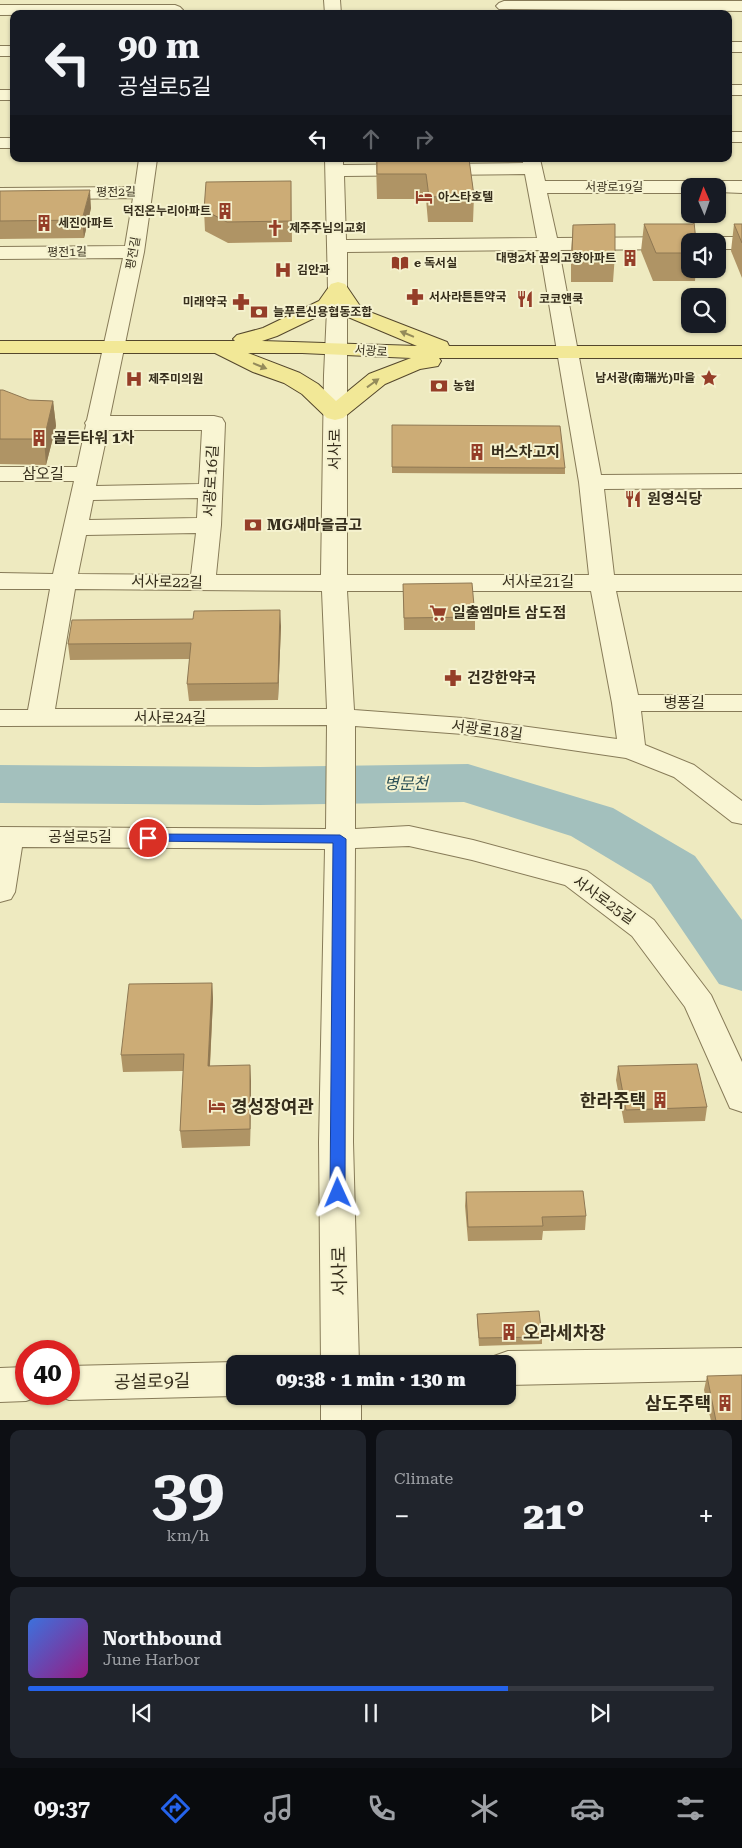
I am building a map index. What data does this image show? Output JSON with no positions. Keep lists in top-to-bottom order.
{
  "streets": {
    "main road": ["서광로"],
    "street": [
      "서광로19길",
      "평전2길",
      "평전1길",
      "평전길",
      "서사로",
      "삼오길",
      "서광로16길",
      "서사로22길",
      "서사로21길",
      "병풍길",
      "서사로24길",
      "서광로18길",
      "공설로5길",
      "서사로25길",
      "공설로9길"
    ]
  },
  "crossings": [
    ["평전2길", "평전길"],
    ["평전1길", "평전길"],
    ["평전길", "서광로"],
    ["서광로", "서사로"],
    ["서사로", "서사로22길"],
    ["서사로", "서사로21길"],
    ["서사로", "서사로24길"],
    ["서사로", "서광로18길"],
    ["서사로", "공설로5길"],
    ["서사로", "서사로25길"],
    ["삼오길", "서광로16길"],
    ["서사로22길", "서사로21길"],
    ["서사로24길", "서광로18길"],
    ["공설로5길", "서사로25길"]
  ],
  "water": ["병문천"],
  "places": {
    "hotel": ["아스타호텔", "경성장여관"],
    "building": [
      "덕진온누리아파트",
      "세진아파트",
      "대명2차 꿈의고향아파트",
      "골든타워 1차",
      "버스차고지",
      "한라주택",
      "오라세차장",
      "삼도주택"
    ],
    "church": ["제주주님의교회"],
    "library": ["e 독서실"],
    "hospital": ["김안과", "제주미의원"],
    "pharmacy": ["서사라튼튼약국", "미래약국", "건강한약국"],
    "restaurant": ["코코앤쿡", "원영식당"],
    "bank": ["늘푸른신용협동조합", "농협", "MG새마을금고"],
    "place": ["남서광(南瑞光)마을"],
    "supermarket": ["일출엠마트 삼도점"]
  },
  "north": "top",
  "page": {
    "turn": ["90 m", "공설로5길"],
    "limit": "40",
    "trip": "09:38 · 1 min · 130 m",
    "tile": [
      ["39", "km/h"],
      "Climate"
    ],
    "heat": ["−", "21°", "+"],
    "song": ["Northbound", "June Harbor"],
    "tabs": "09:37"
  }
}
